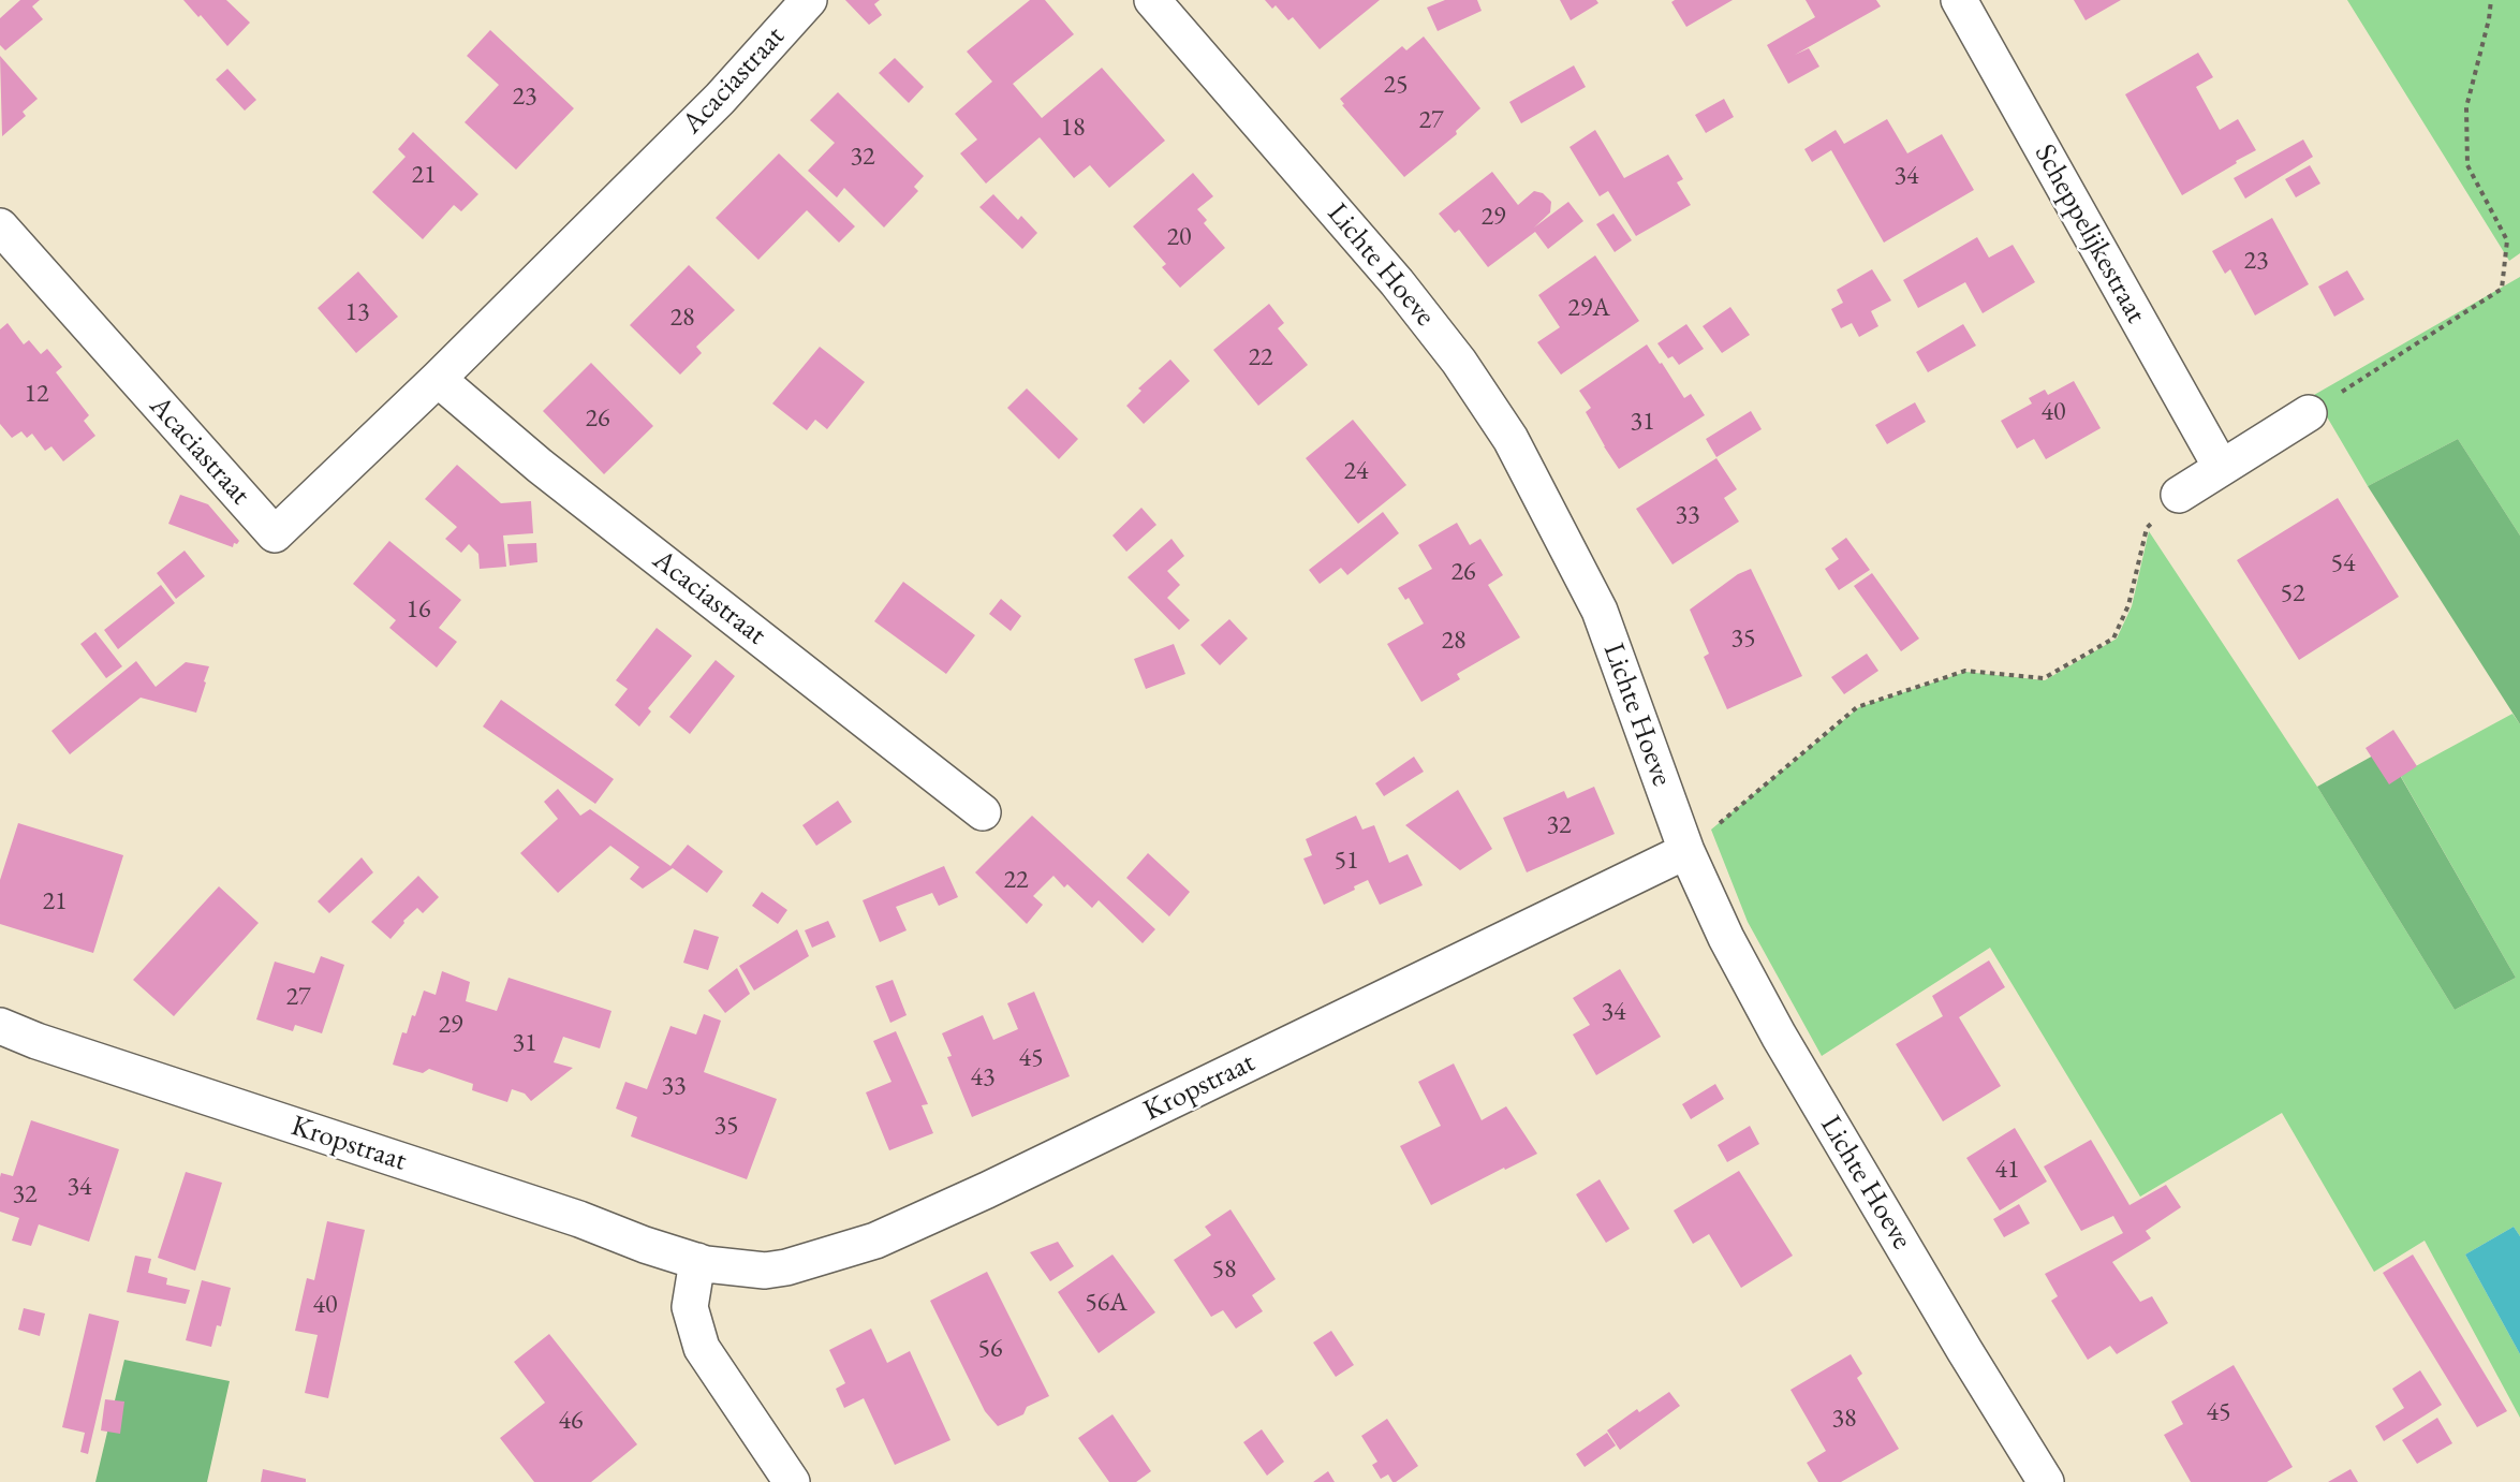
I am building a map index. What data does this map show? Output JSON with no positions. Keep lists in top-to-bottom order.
{
  "streets": {
    "street": [
      "Acaciastraat",
      "Scheppelijkestraat",
      "Lichte Hoeve",
      "Kropstraat"
    ]
  },
  "crossings": [
    ["Lichte Hoeve", "Kropstraat"]
  ],
  "house_numbers": [
    "25",
    "23",
    "27",
    "18",
    "32",
    "21",
    "34",
    "29",
    "20",
    "23",
    "29A",
    "13",
    "28",
    "22",
    "12",
    "40",
    "26",
    "31",
    "24",
    "33",
    "54",
    "26",
    "52",
    "16",
    "35",
    "28",
    "32",
    "51",
    "22",
    "21",
    "27",
    "34",
    "29",
    "31",
    "45",
    "43",
    "33",
    "35",
    "41",
    "34",
    "32",
    "58",
    "56A",
    "40",
    "56",
    "45",
    "38",
    "46"
  ]
}
